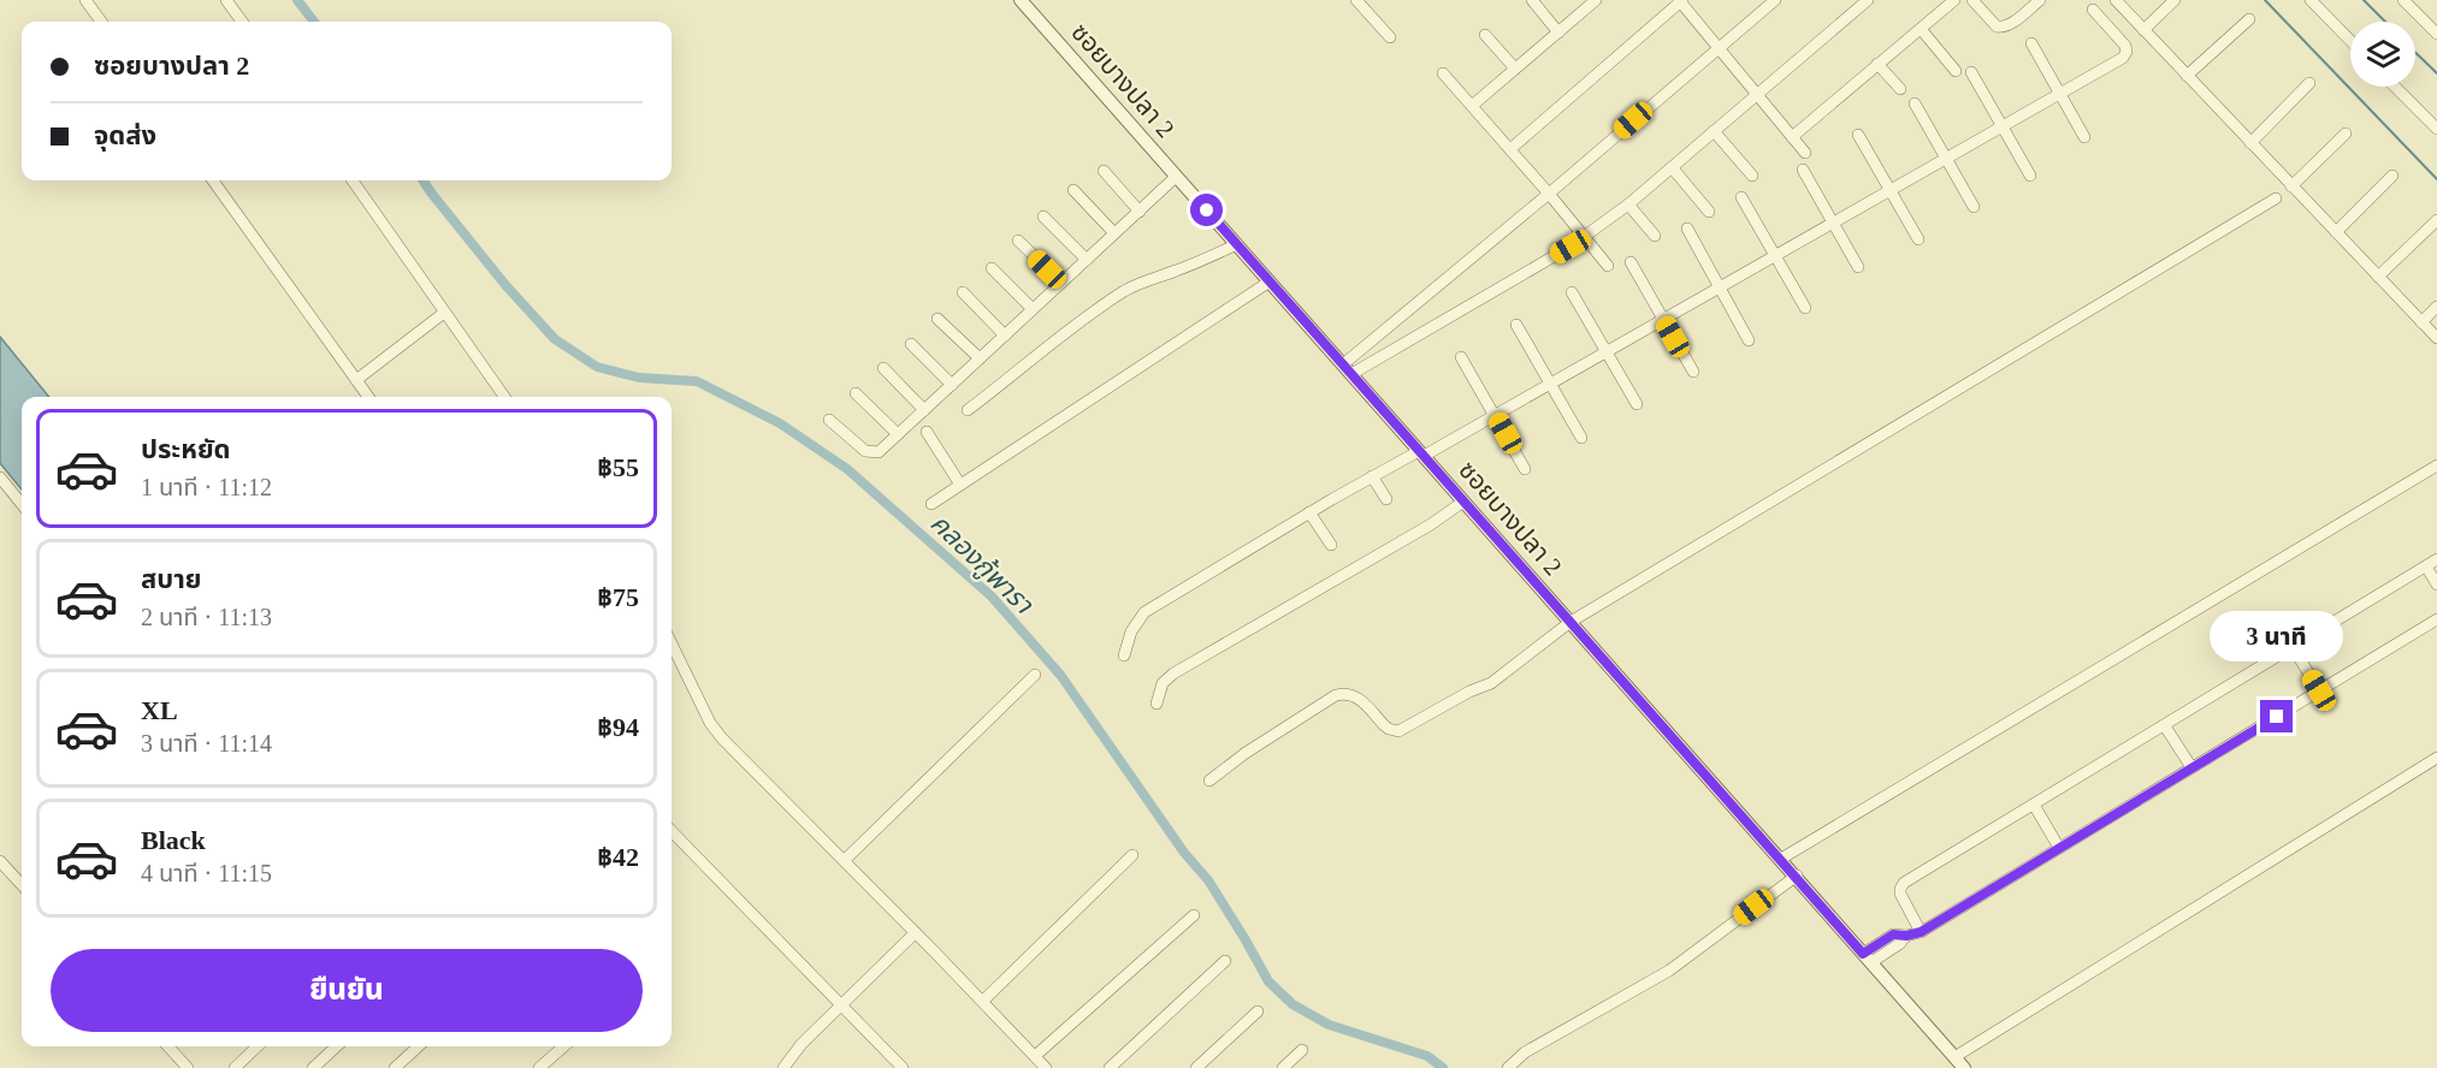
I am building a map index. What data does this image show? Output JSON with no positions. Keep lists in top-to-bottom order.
{
  "streets": {
    "street": ["ซอยบางปลา 2"]
  },
  "water": ["คลองกู้พารา"],
  "page": {
    "banner": ["ซอยบางปลา 2", "จุดส่ง"],
    "list": [
      {
        "name": "ประหยัด",
        "note": "1 นาที · 11:12",
        "value": "฿55"
      },
      {
        "name": "สบาย",
        "note": "2 นาที · 11:13",
        "value": "฿75"
      },
      {
        "name": "XL",
        "note": "3 นาที · 11:14",
        "value": "฿94"
      },
      {
        "name": "Black",
        "note": "4 นาที · 11:15",
        "value": "฿42"
      }
    ],
    "bubble": "3 นาที",
    "buttons": "ยืนยัน"
  }
}
